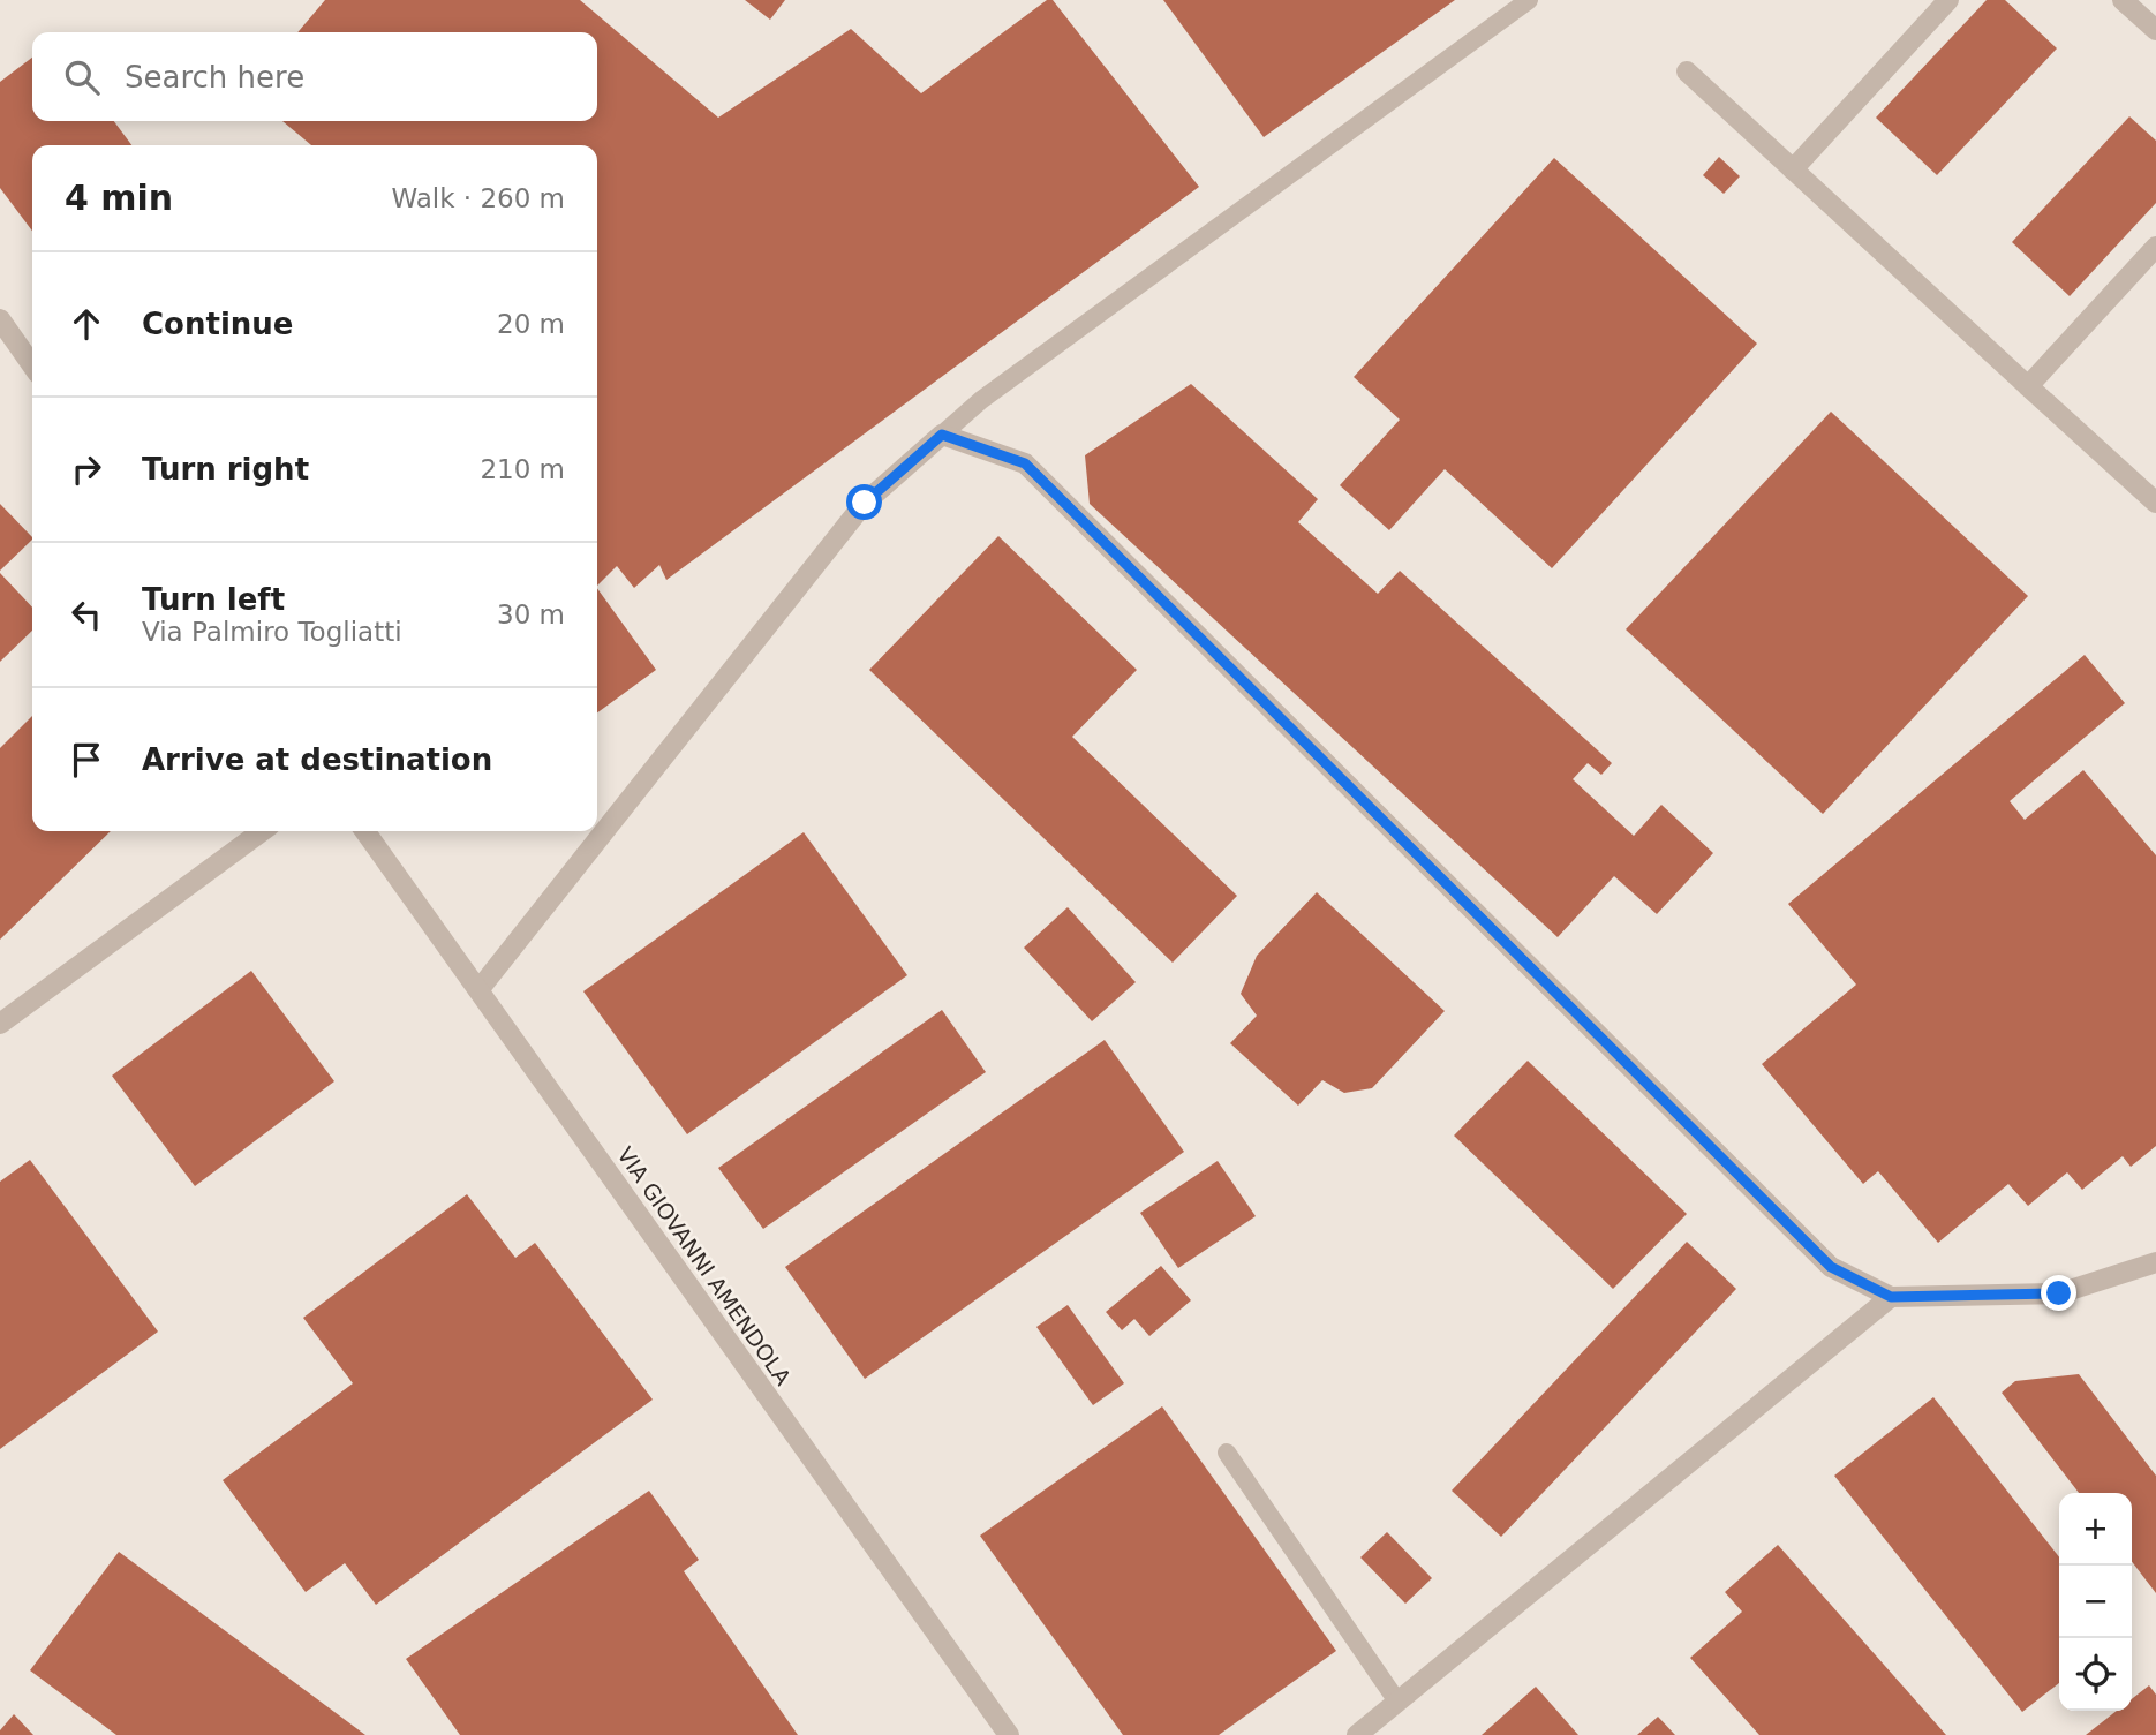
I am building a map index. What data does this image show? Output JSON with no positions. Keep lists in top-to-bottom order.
{
  "streets": {
    "street": ["VIA GIOVANNI AMENDOLA"]
  },
  "page": {
    "search": "Search here",
    "heading": ["4 min", "Walk · 260 m"],
    "list": [
      ["Continue", "20 m"],
      ["Turn right", "210 m"],
      ["Turn left", "Via Palmiro Togliatti", "30 m"],
      "Arrive at destination"
    ],
    "map_buttons": ["+", "−"]
  }
}
